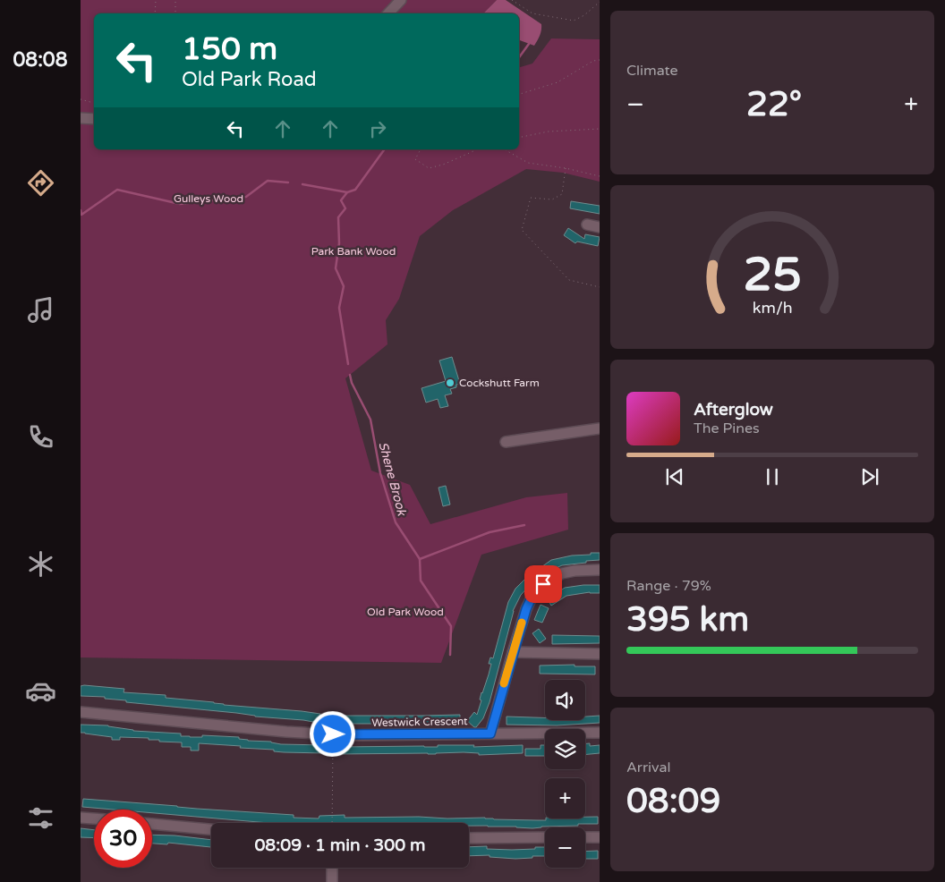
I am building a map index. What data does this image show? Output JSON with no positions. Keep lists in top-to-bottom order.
{
  "streets": {
    "street": ["Westwick Crescent"]
  },
  "water": ["Shene Brook"],
  "parks": ["Gulleys Wood", "Park Bank Wood", "Old Park Wood"],
  "places": ["Cockshutt Farm"],
  "page": {
    "tabs": "08:08",
    "tile": [
      "Climate",
      ["Range · 79%", "395 km"],
      ["Arrival", "08:09"]
    ],
    "turn": ["150 m", "Old Park Road"],
    "heat": ["−", "22°", "+"],
    "song": ["Afterglow", "The Pines"],
    "map_buttons": ["+", "−"],
    "limit": "30",
    "trip": "08:09 · 1 min · 300 m",
    "gauge": ["25", "km/h"]
  }
}
